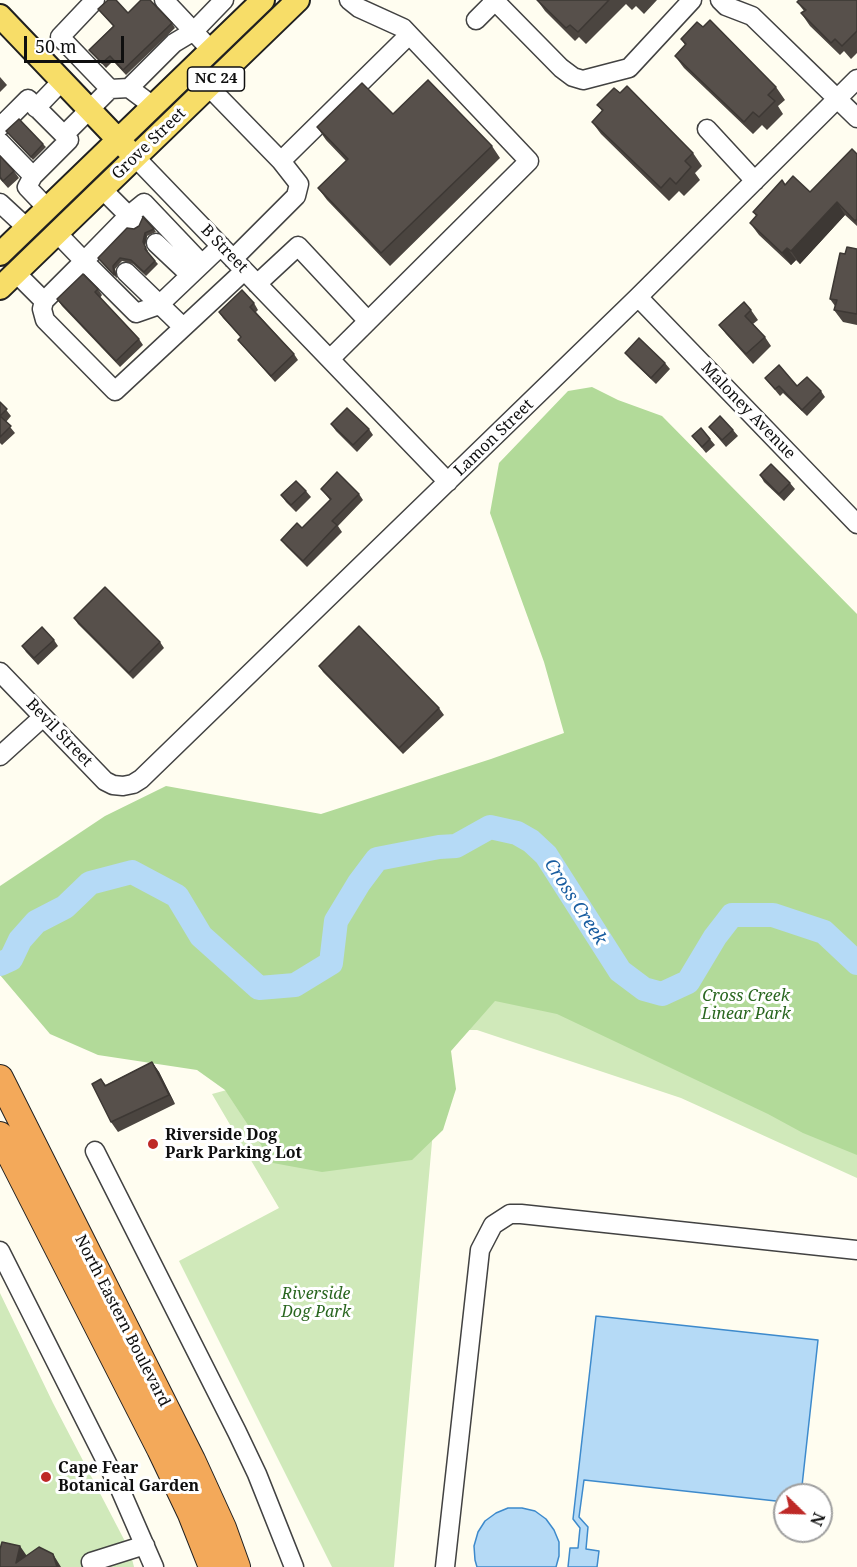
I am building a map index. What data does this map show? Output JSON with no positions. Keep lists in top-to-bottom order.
{
  "streets": {
    "highway": ["North Eastern Boulevard"],
    "main road": ["NC 24", "Grove Street", "B Street"],
    "street": ["Maloney Avenue", "Lamon Street", "Bevil Street"]
  },
  "crossings": [
    ["Grove Street", "B Street"],
    ["B Street", "Lamon Street"],
    ["Maloney Avenue", "Lamon Street"],
    ["Lamon Street", "Bevil Street"]
  ],
  "water": ["Cross Creek"],
  "parks": ["Cross Creek Linear Park", "Riverside Dog Park"],
  "places": ["Riverside Dog Park Parking Lot", "Cape Fear Botanical Garden"],
  "scale_bar": "50 m",
  "north": "bottom right"
}
